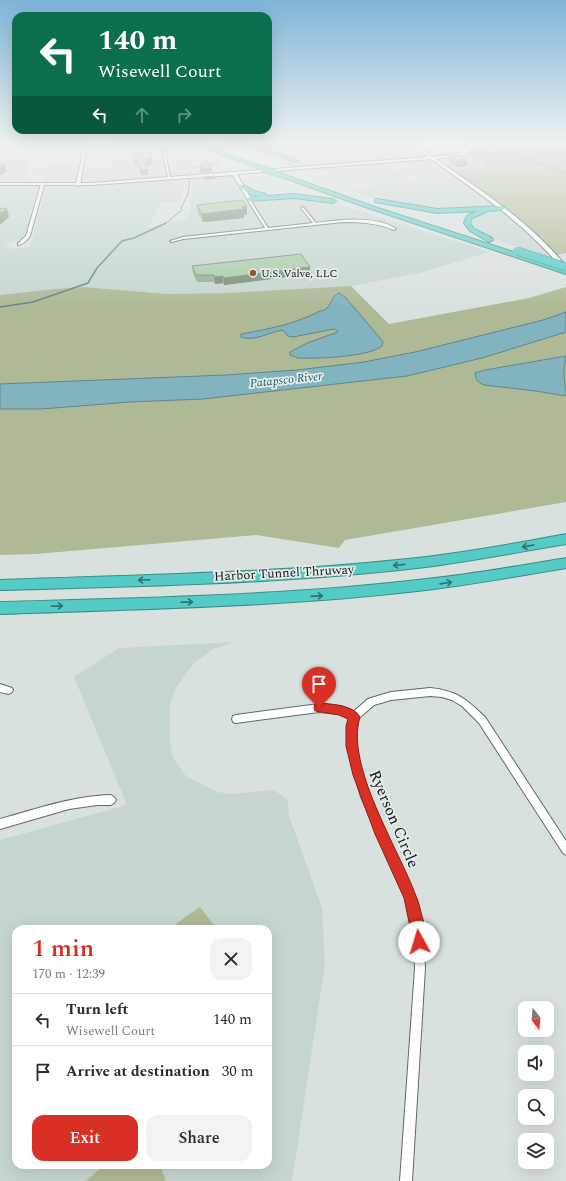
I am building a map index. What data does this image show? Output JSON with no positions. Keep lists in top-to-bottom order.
{
  "streets": {
    "highway": ["Harbor Tunnel Thruway"],
    "street": ["Ryerson Circle"]
  },
  "water": ["Patapsco River"],
  "places": ["U.S. Valve, LLC"],
  "north": "bottom",
  "page": {
    "turn": ["140 m", "Wisewell Court"],
    "heading": ["1 min", "170 m · 12:39"],
    "list": [
      {
        "name": "Turn left",
        "note": "Wisewell Court",
        "value": "140 m"
      },
      {
        "name": "Arrive at destination",
        "value": "30 m"
      }
    ],
    "buttons": ["Exit", "Share"]
  }
}
